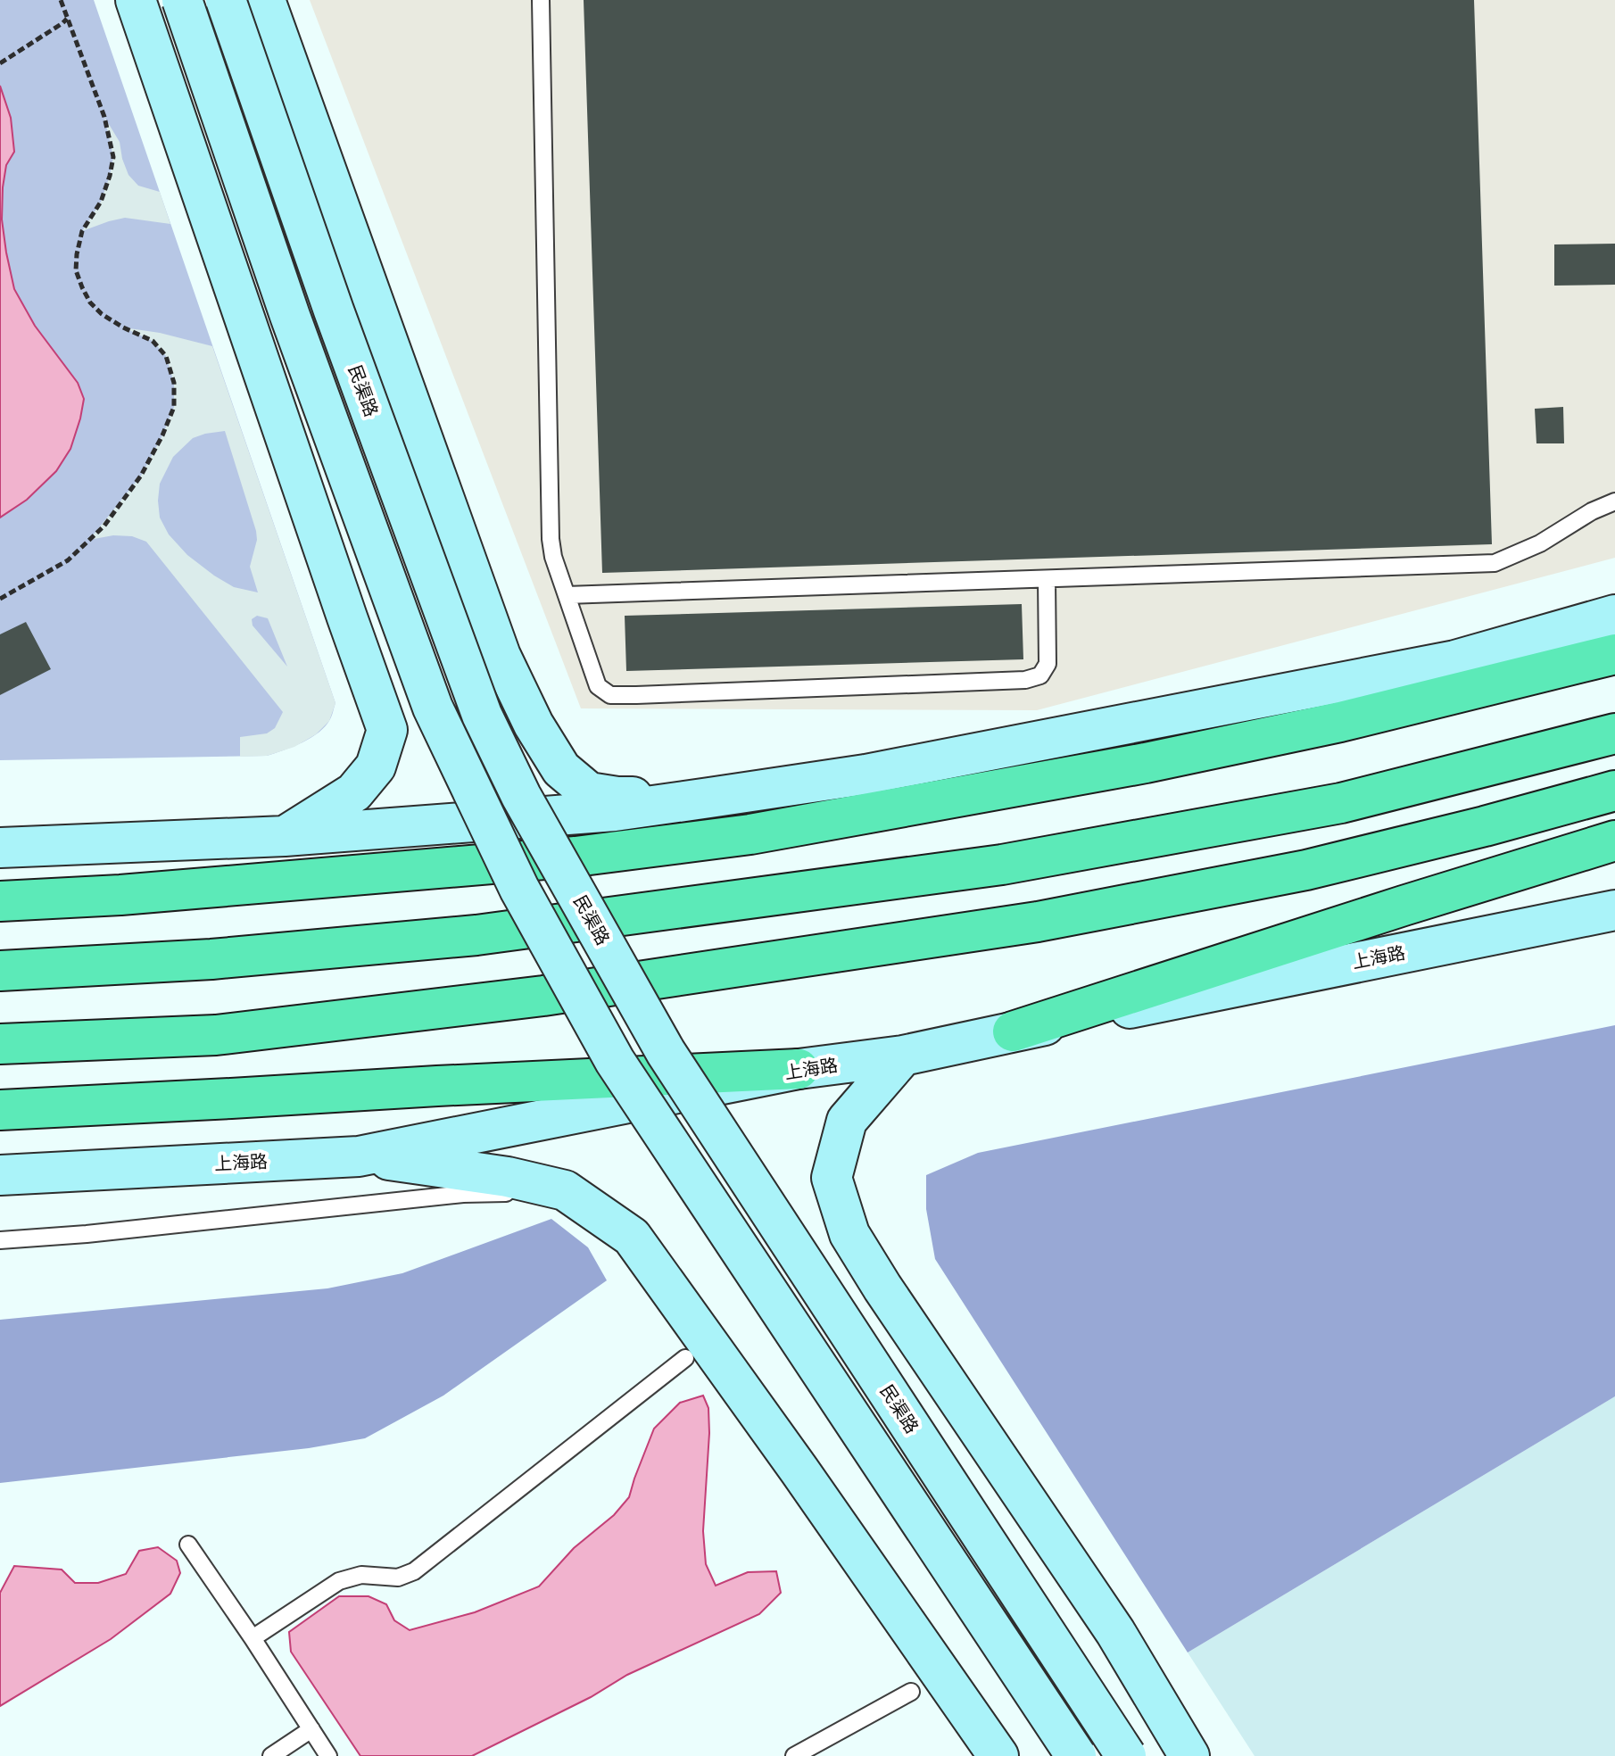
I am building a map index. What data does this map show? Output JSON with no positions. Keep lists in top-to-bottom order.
{
  "streets": {
    "main road": ["民渠路", "上海路"]
  }
}
